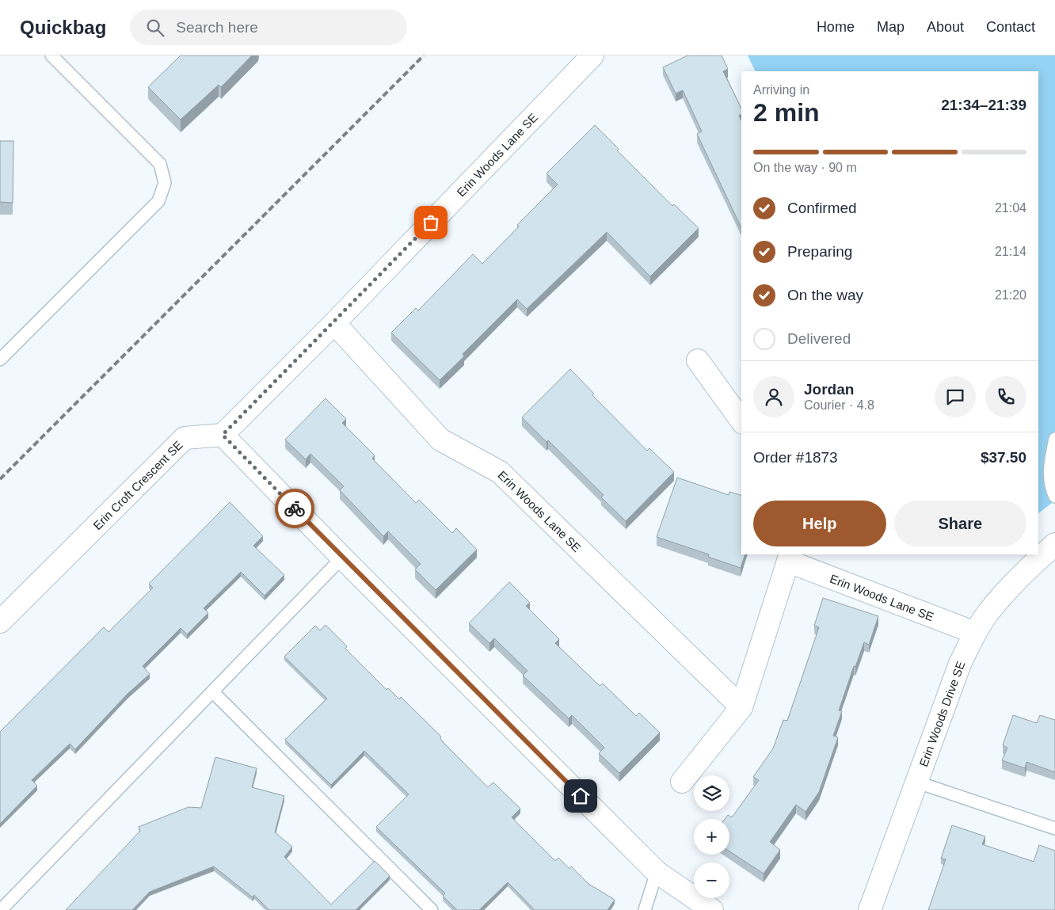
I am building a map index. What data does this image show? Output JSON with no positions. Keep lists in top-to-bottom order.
{
  "streets": {
    "street": ["Erin Woods Lane SE", "Erin Croft Crescent SE", "Erin Woods Drive SE"]
  },
  "crossings": [
    ["Erin Woods Lane SE", "Erin Croft Crescent SE"],
    ["Erin Woods Lane SE", "Erin Woods Drive SE"]
  ],
  "page": {
    "header": "Quickbag",
    "search": "Search here",
    "nav": [
      "Home",
      "Map",
      "About",
      "Contact"
    ],
    "heading": ["2 min", "Arriving in", "21:34–21:39"],
    "panel": [
      "Jordan",
      "Courier · 4.8",
      "Order #1873",
      "$37.50"
    ],
    "bar": "On the way · 90 m",
    "list": [
      ["Confirmed", "21:04"],
      ["Preparing", "21:14"],
      ["On the way", "21:20"],
      "Delivered"
    ],
    "buttons": ["Help", "Share"],
    "map_buttons": ["+", "−"]
  }
}
